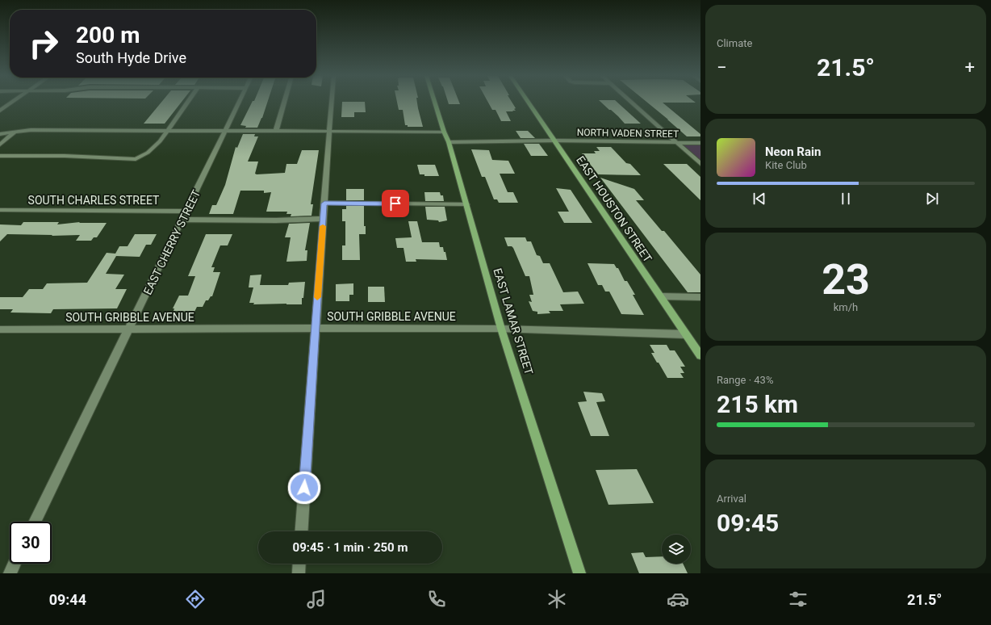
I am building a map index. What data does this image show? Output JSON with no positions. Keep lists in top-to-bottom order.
{
  "streets": {
    "main road": ["EAST HOUSTON STREET", "EAST LAMAR STREET"],
    "street": [
      "NORTH VADEN STREET",
      "SOUTH CHARLES STREET",
      "EAST CHERRY STREET",
      "SOUTH GRIBBLE AVENUE"
    ]
  },
  "crossings": [
    ["NORTH VADEN STREET", "EAST HOUSTON STREET"],
    ["NORTH VADEN STREET", "EAST LAMAR STREET"],
    ["SOUTH CHARLES STREET", "EAST CHERRY STREET"],
    ["EAST HOUSTON STREET", "SOUTH GRIBBLE AVENUE"],
    ["EAST CHERRY STREET", "SOUTH GRIBBLE AVENUE"],
    ["SOUTH GRIBBLE AVENUE", "EAST LAMAR STREET"]
  ],
  "page": {
    "tile": [
      "Climate",
      ["23", "km/h"],
      ["Range · 43%", "215 km"],
      ["Arrival", "09:45"]
    ],
    "turn": ["200 m", "South Hyde Drive"],
    "heat": ["−", "21.5°", "+"],
    "song": ["Neon Rain", "Kite Club"],
    "limit": "30",
    "trip": "09:45 · 1 min · 250 m",
    "tabs": ["09:44", "21.5°"]
  }
}
